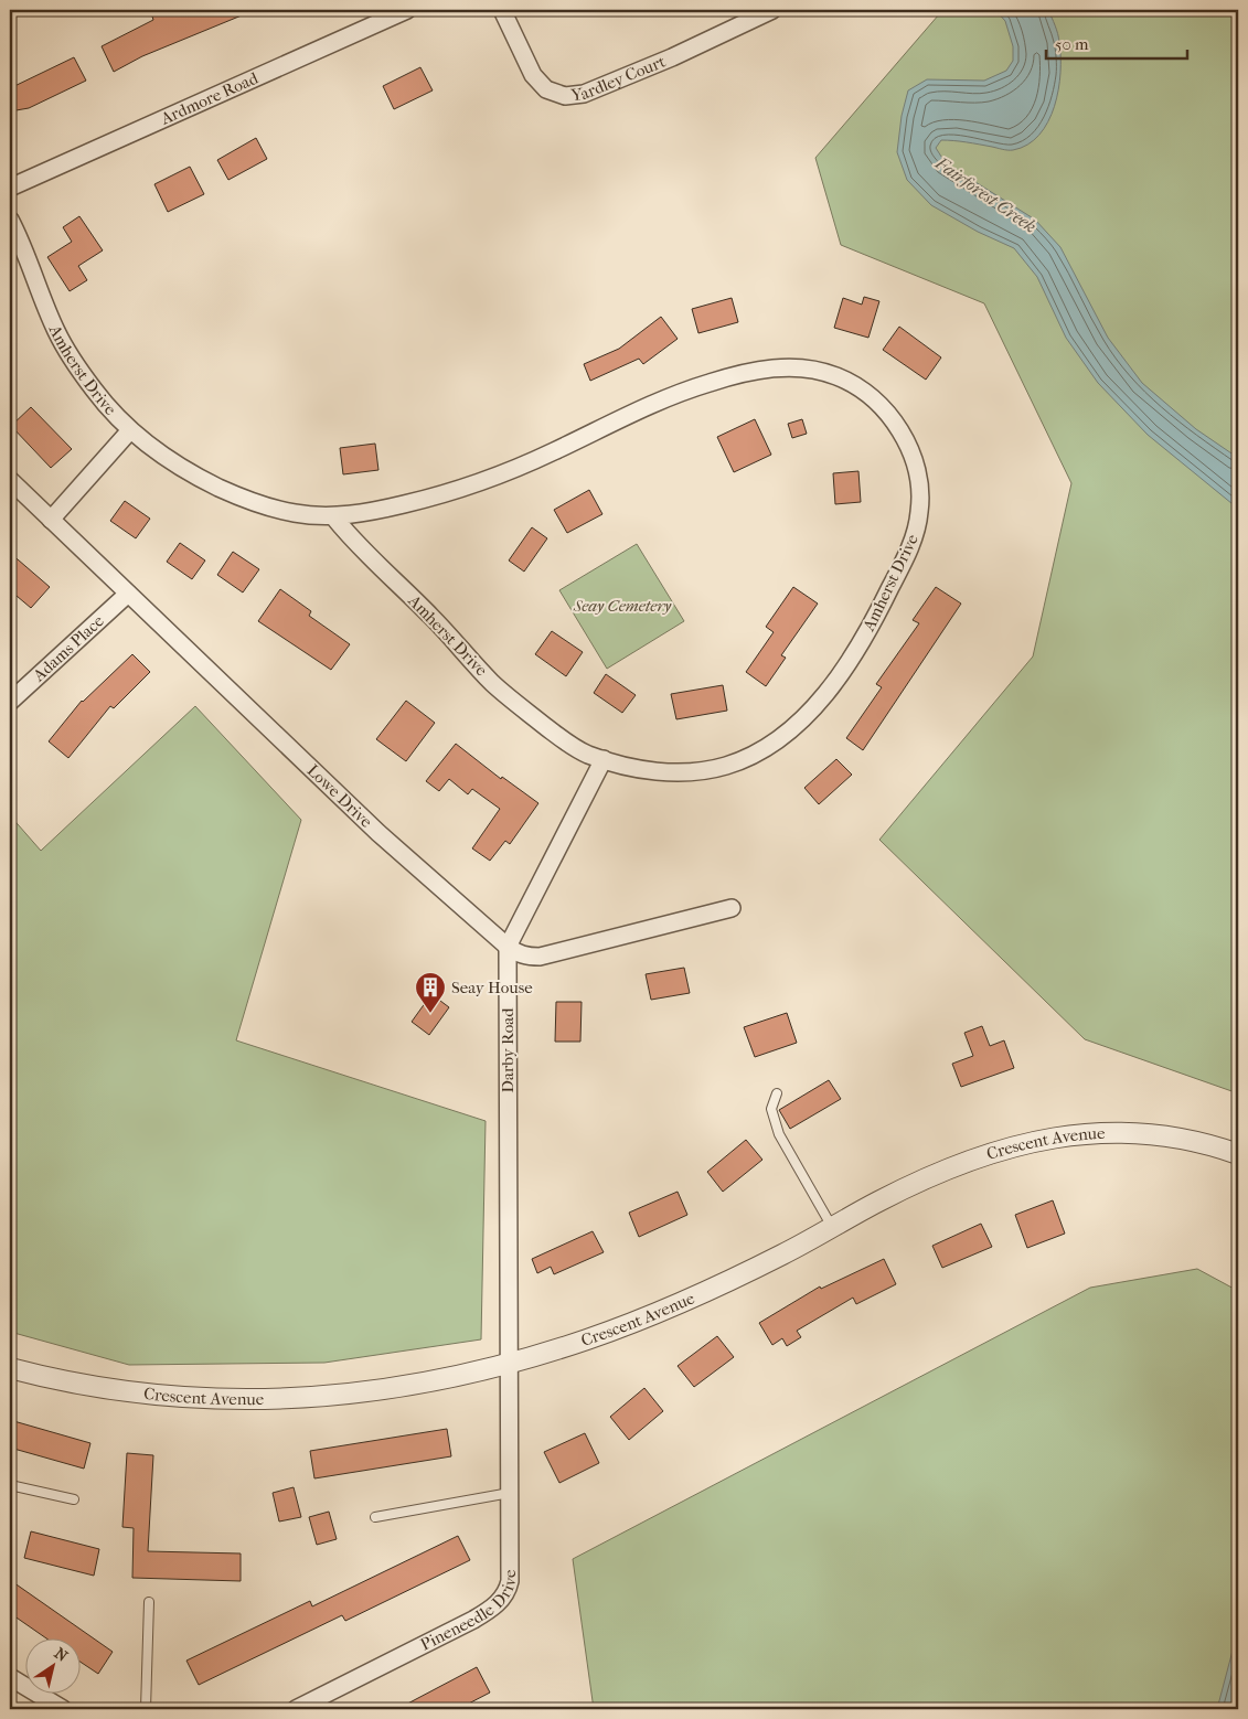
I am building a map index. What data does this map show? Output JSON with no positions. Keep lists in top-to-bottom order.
{
  "streets": {
    "street": [
      "Yardley Court",
      "Ardmore Road",
      "Amherst Drive",
      "Adams Place",
      "Lowe Drive",
      "Darby Road",
      "Crescent Avenue",
      "Pineneedle Drive"
    ]
  },
  "crossings": [
    ["Amherst Drive", "Darby Road"],
    ["Adams Place", "Lowe Drive"],
    ["Lowe Drive", "Darby Road"],
    ["Darby Road", "Crescent Avenue"],
    ["Darby Road", "Pineneedle Drive"],
    ["Crescent Avenue", "Pineneedle Drive"]
  ],
  "water": ["Fairforest Creek"],
  "parks": ["Seay Cemetery"],
  "places": {
    "building": ["Seay House"]
  },
  "scale_bar": "50 m",
  "north": "top right"
}
